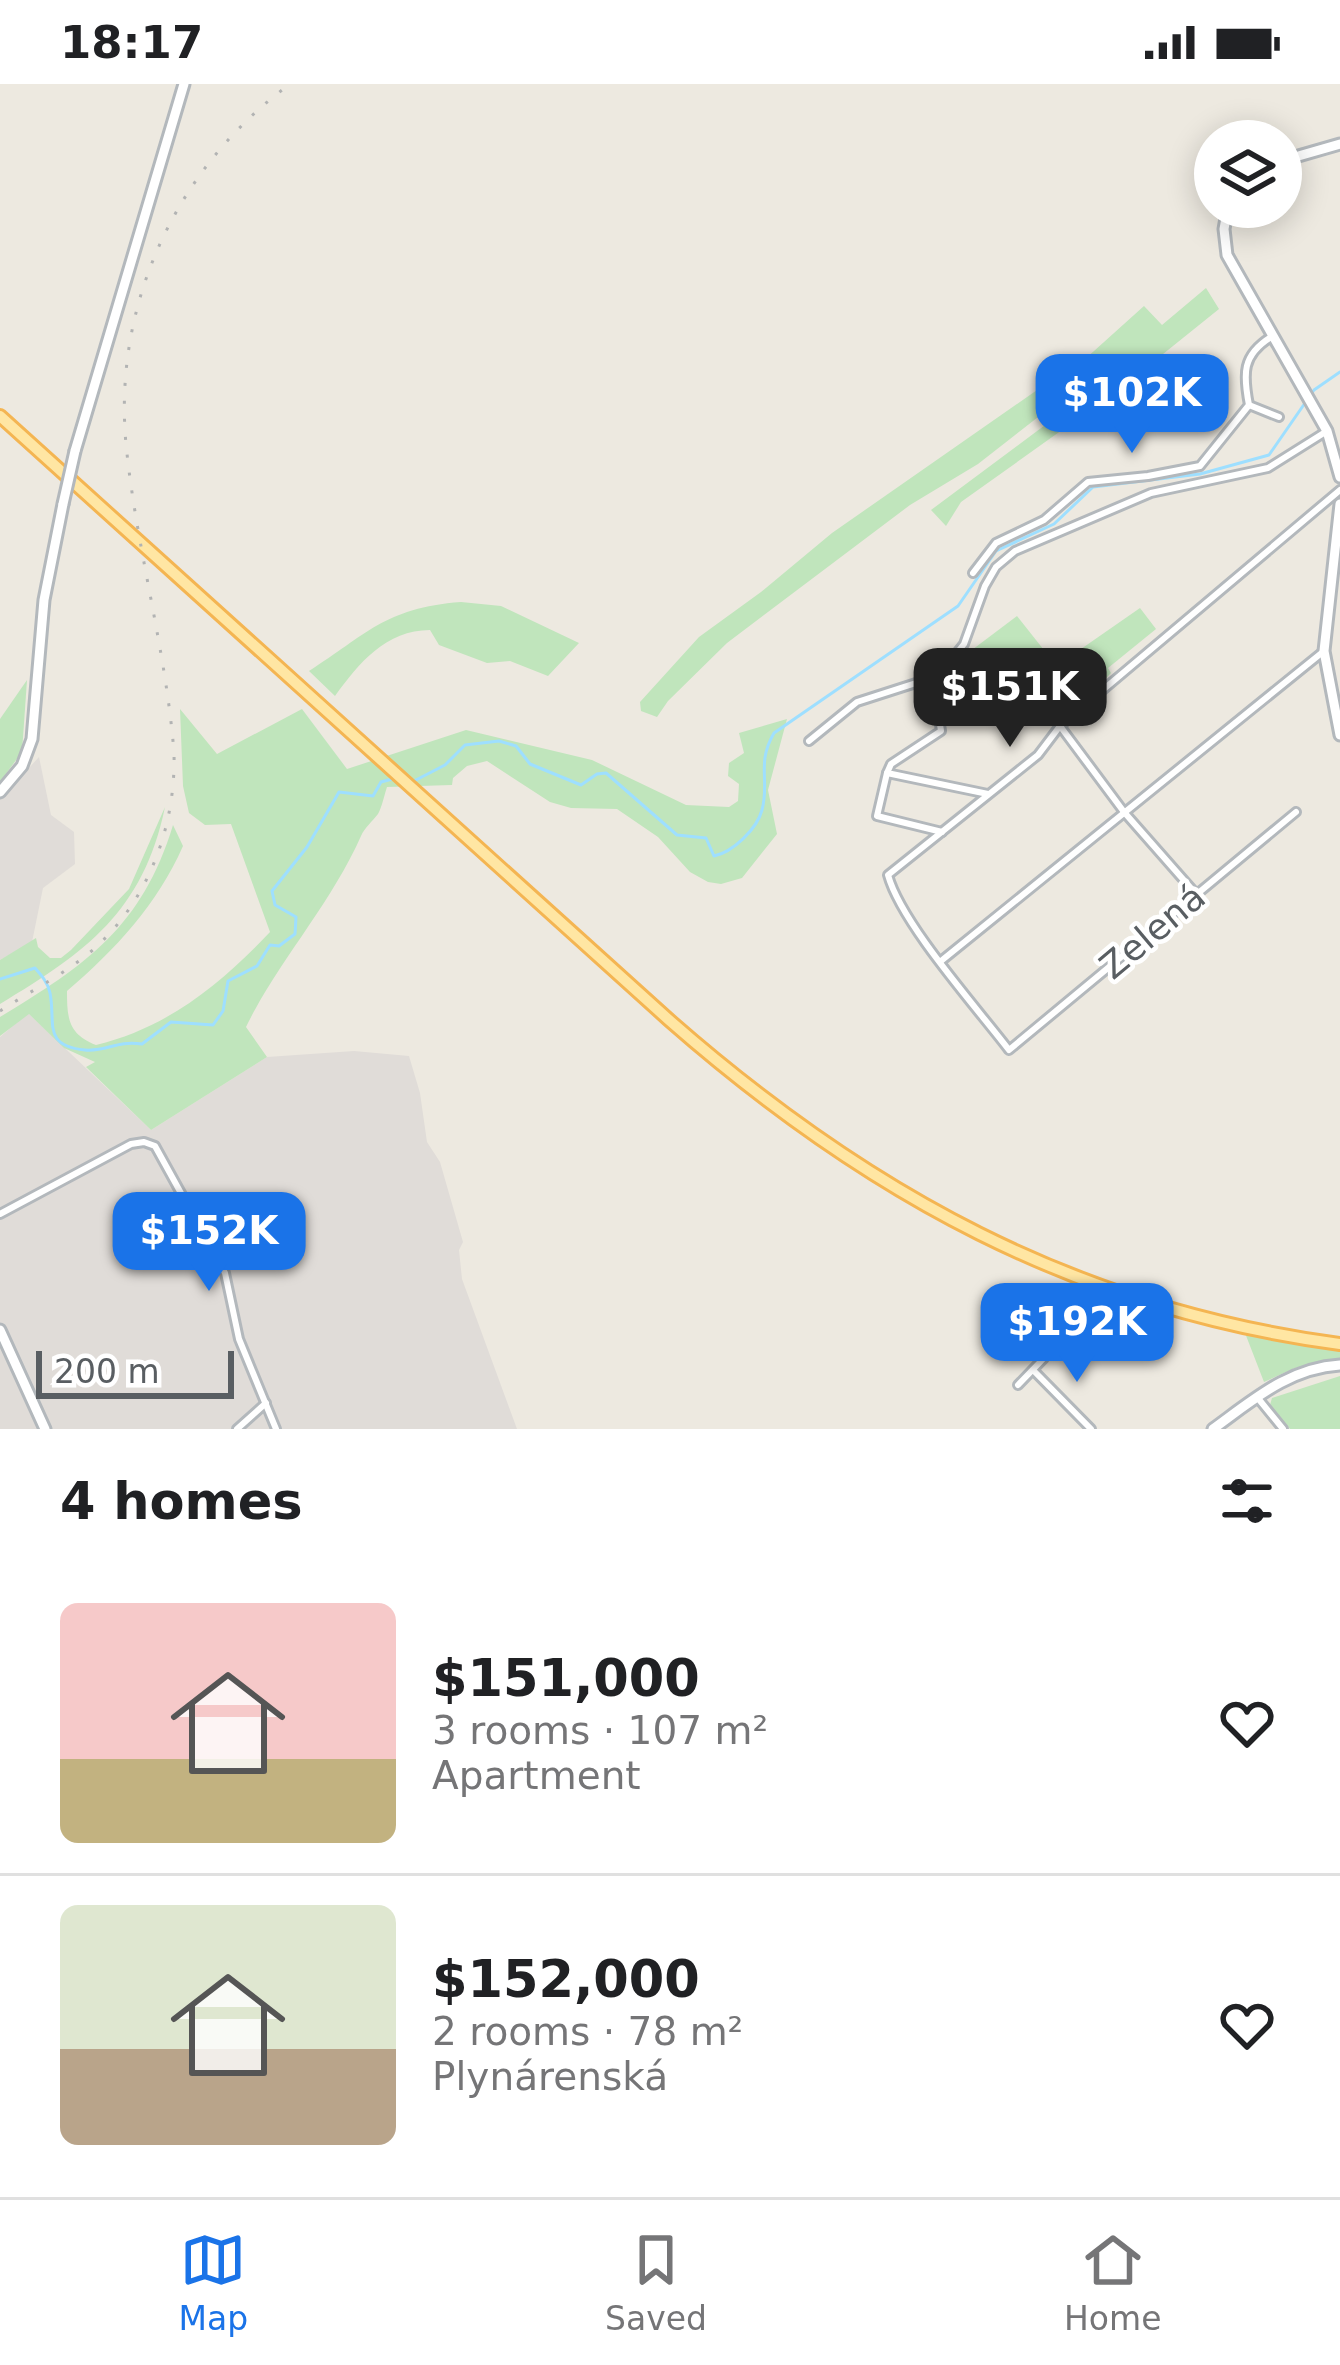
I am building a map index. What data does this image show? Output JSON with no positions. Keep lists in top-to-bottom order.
{
  "streets": {
    "street": ["Zelená"]
  },
  "scale_bar": "200 m",
  "page": {
    "status": "18:17",
    "price": [
      "$102K",
      "$151K",
      "$152K",
      "$192K"
    ],
    "scale": "200 m",
    "heading": "4 homes",
    "list": [
      {
        "name": "$151,000",
        "note": "3 rooms · 107 m² · Apartment"
      },
      {
        "name": "$152,000",
        "note": "2 rooms · 78 m² · Plynárenská"
      }
    ],
    "tabs": ["Map", "Saved", "Home"]
  }
}
